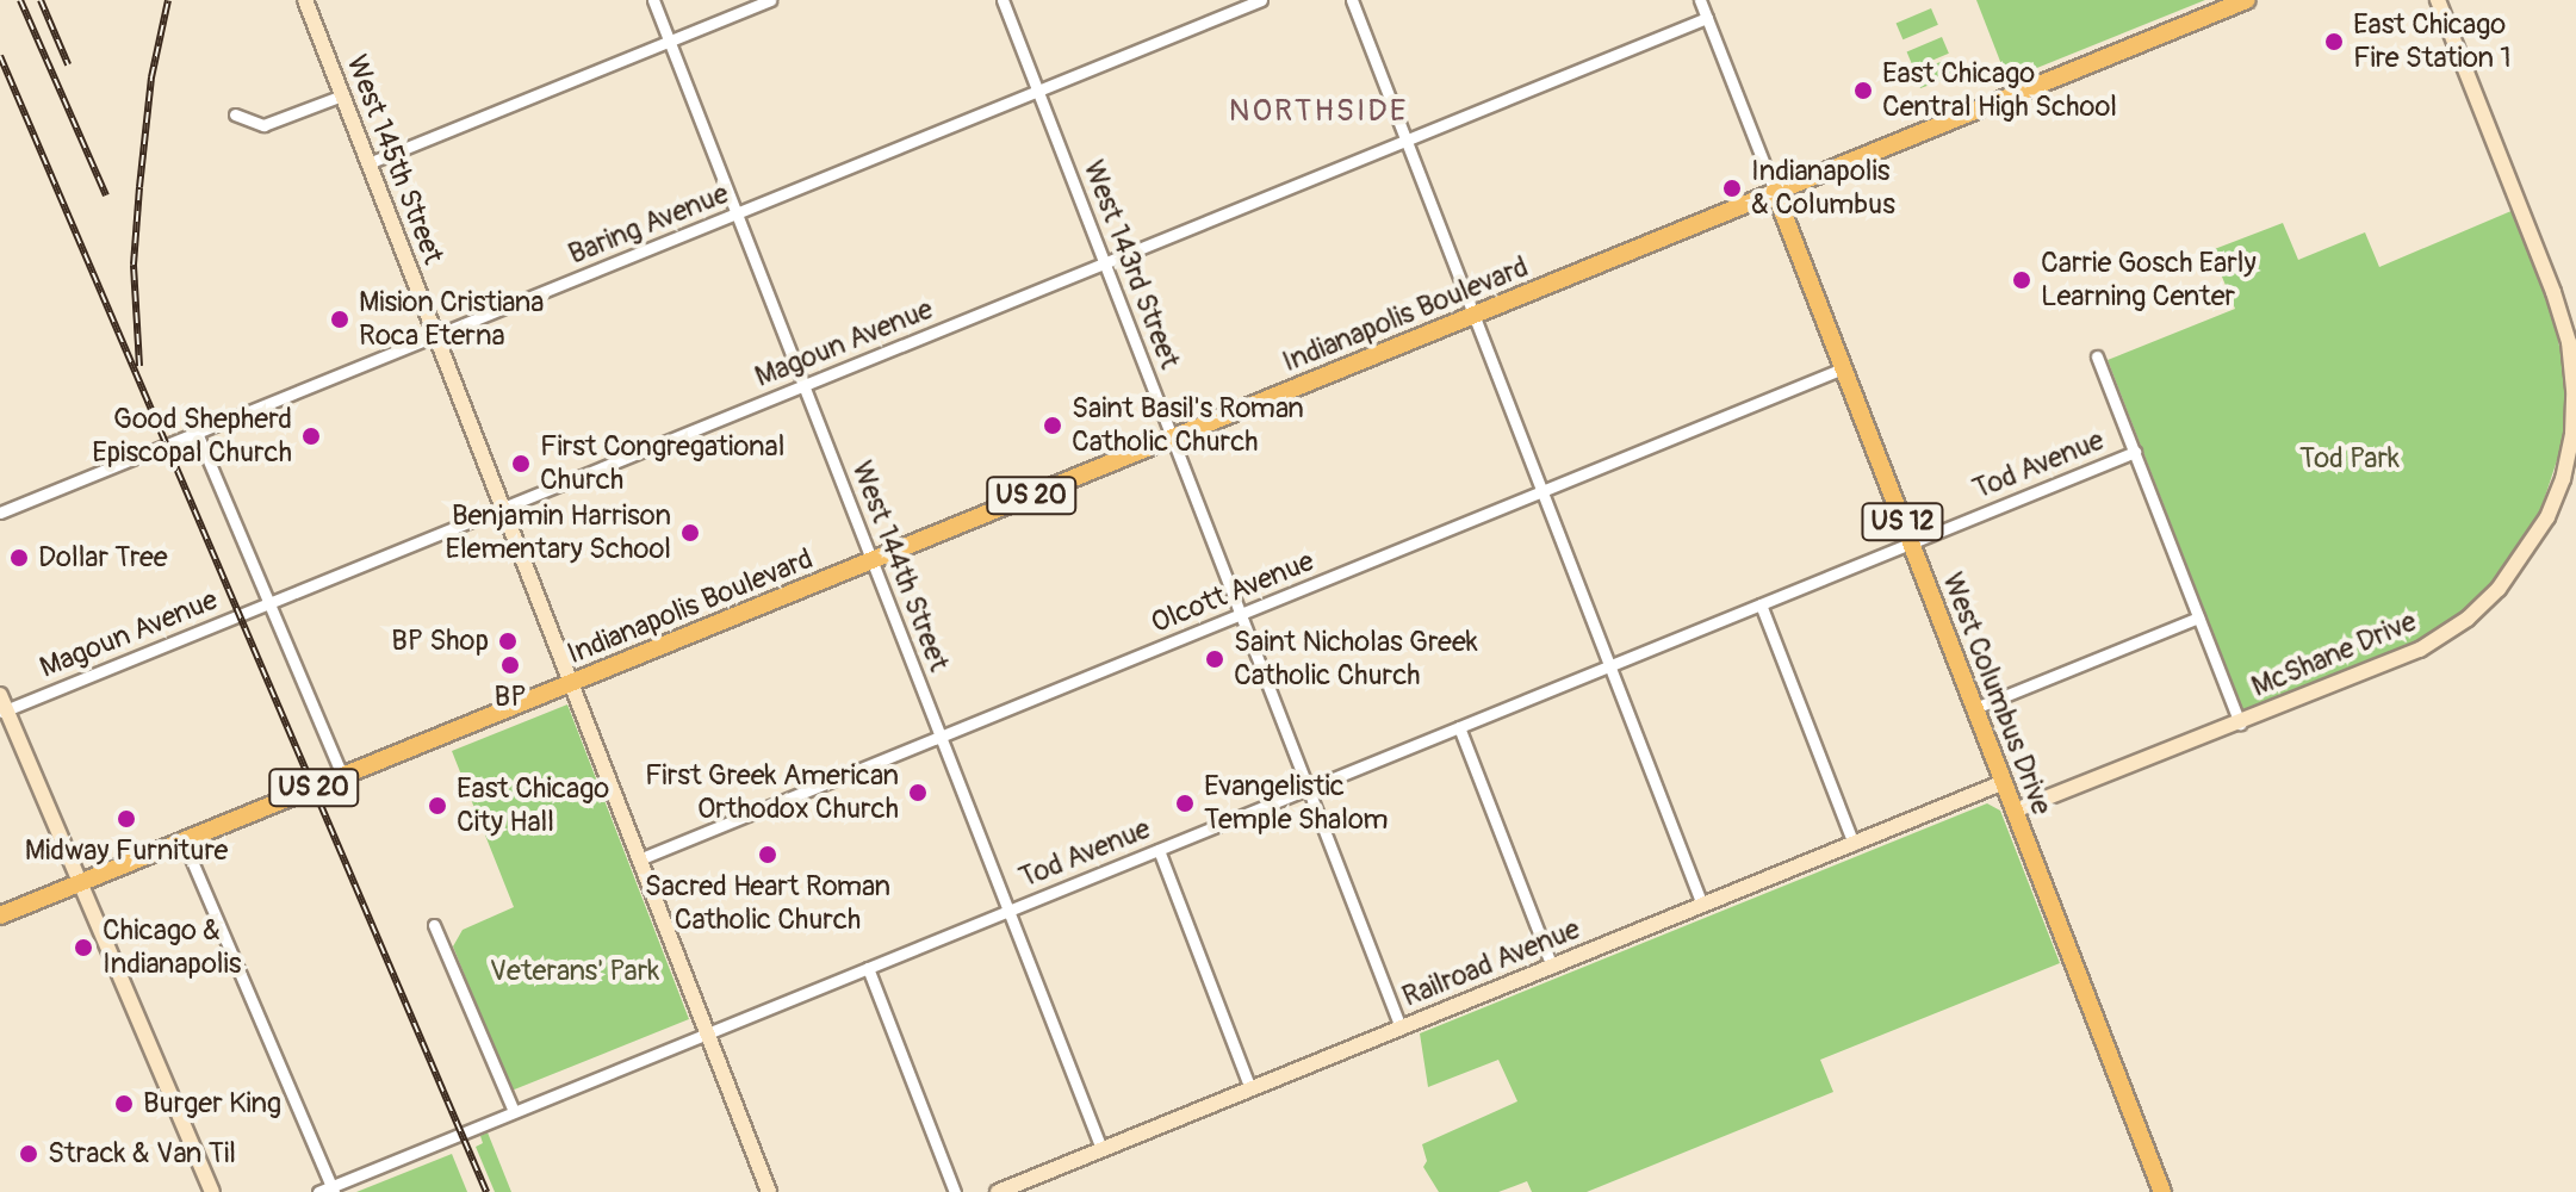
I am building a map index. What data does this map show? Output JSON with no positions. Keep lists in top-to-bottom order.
{
  "streets": {
    "main road": [
      "Indianapolis Boulevard",
      "US 20",
      "US 12",
      "West Columbus Drive"
    ],
    "street": [
      "West 145th Street",
      "Baring Avenue",
      "West 143rd Street",
      "Magoun Avenue",
      "Tod Avenue",
      "West 144th Street",
      "Olcott Avenue",
      "McShane Drive",
      "Railroad Avenue"
    ]
  },
  "crossings": [
    ["West 145th Street", "Baring Avenue"],
    ["West 145th Street", "Indianapolis Boulevard"],
    ["West 145th Street", "Magoun Avenue"],
    ["West 145th Street", "Tod Avenue"],
    ["West 145th Street", "Olcott Avenue"],
    ["Baring Avenue", "West 143rd Street"],
    ["Baring Avenue", "West 144th Street"],
    ["West 143rd Street", "Indianapolis Boulevard"],
    ["West 143rd Street", "Magoun Avenue"],
    ["West 143rd Street", "Tod Avenue"],
    ["West 143rd Street", "Olcott Avenue"],
    ["West 143rd Street", "Railroad Avenue"],
    ["Indianapolis Boulevard", "West 144th Street"],
    ["Indianapolis Boulevard", "West Columbus Drive"],
    ["Magoun Avenue", "West 144th Street"],
    ["Magoun Avenue", "West Columbus Drive"],
    ["Tod Avenue", "West 144th Street"],
    ["Tod Avenue", "West Columbus Drive"],
    ["West 144th Street", "Olcott Avenue"],
    ["West 144th Street", "Railroad Avenue"],
    ["Olcott Avenue", "West Columbus Drive"],
    ["McShane Drive", "West Columbus Drive"],
    ["West Columbus Drive", "Railroad Avenue"]
  ],
  "districts": ["NORTHSIDE"],
  "parks": ["Tod Park", "Veterans' Park"],
  "places": [
    "East Chicago Fire Station 1",
    "East Chicago Central High School",
    "Indianapolis & Columbus",
    "Carrie Gosch Early Learning Center",
    "Mision Cristiana Roca Eterna",
    "Saint Basil's Roman Catholic Church",
    "Good Shepherd Episcopal Church",
    "First Congregational Church",
    "Benjamin Harrison Elementary School",
    "Dollar Tree",
    "BP Shop",
    "Saint Nicholas Greek Catholic Church",
    "BP",
    "First Greek American Orthodox Church",
    "Evangelistic Temple Shalom",
    "East Chicago City Hall",
    "Midway Furniture",
    "Sacred Heart Roman Catholic Church",
    "Chicago & Indianapolis",
    "Burger King",
    "Strack & Van Til"
  ]
}
